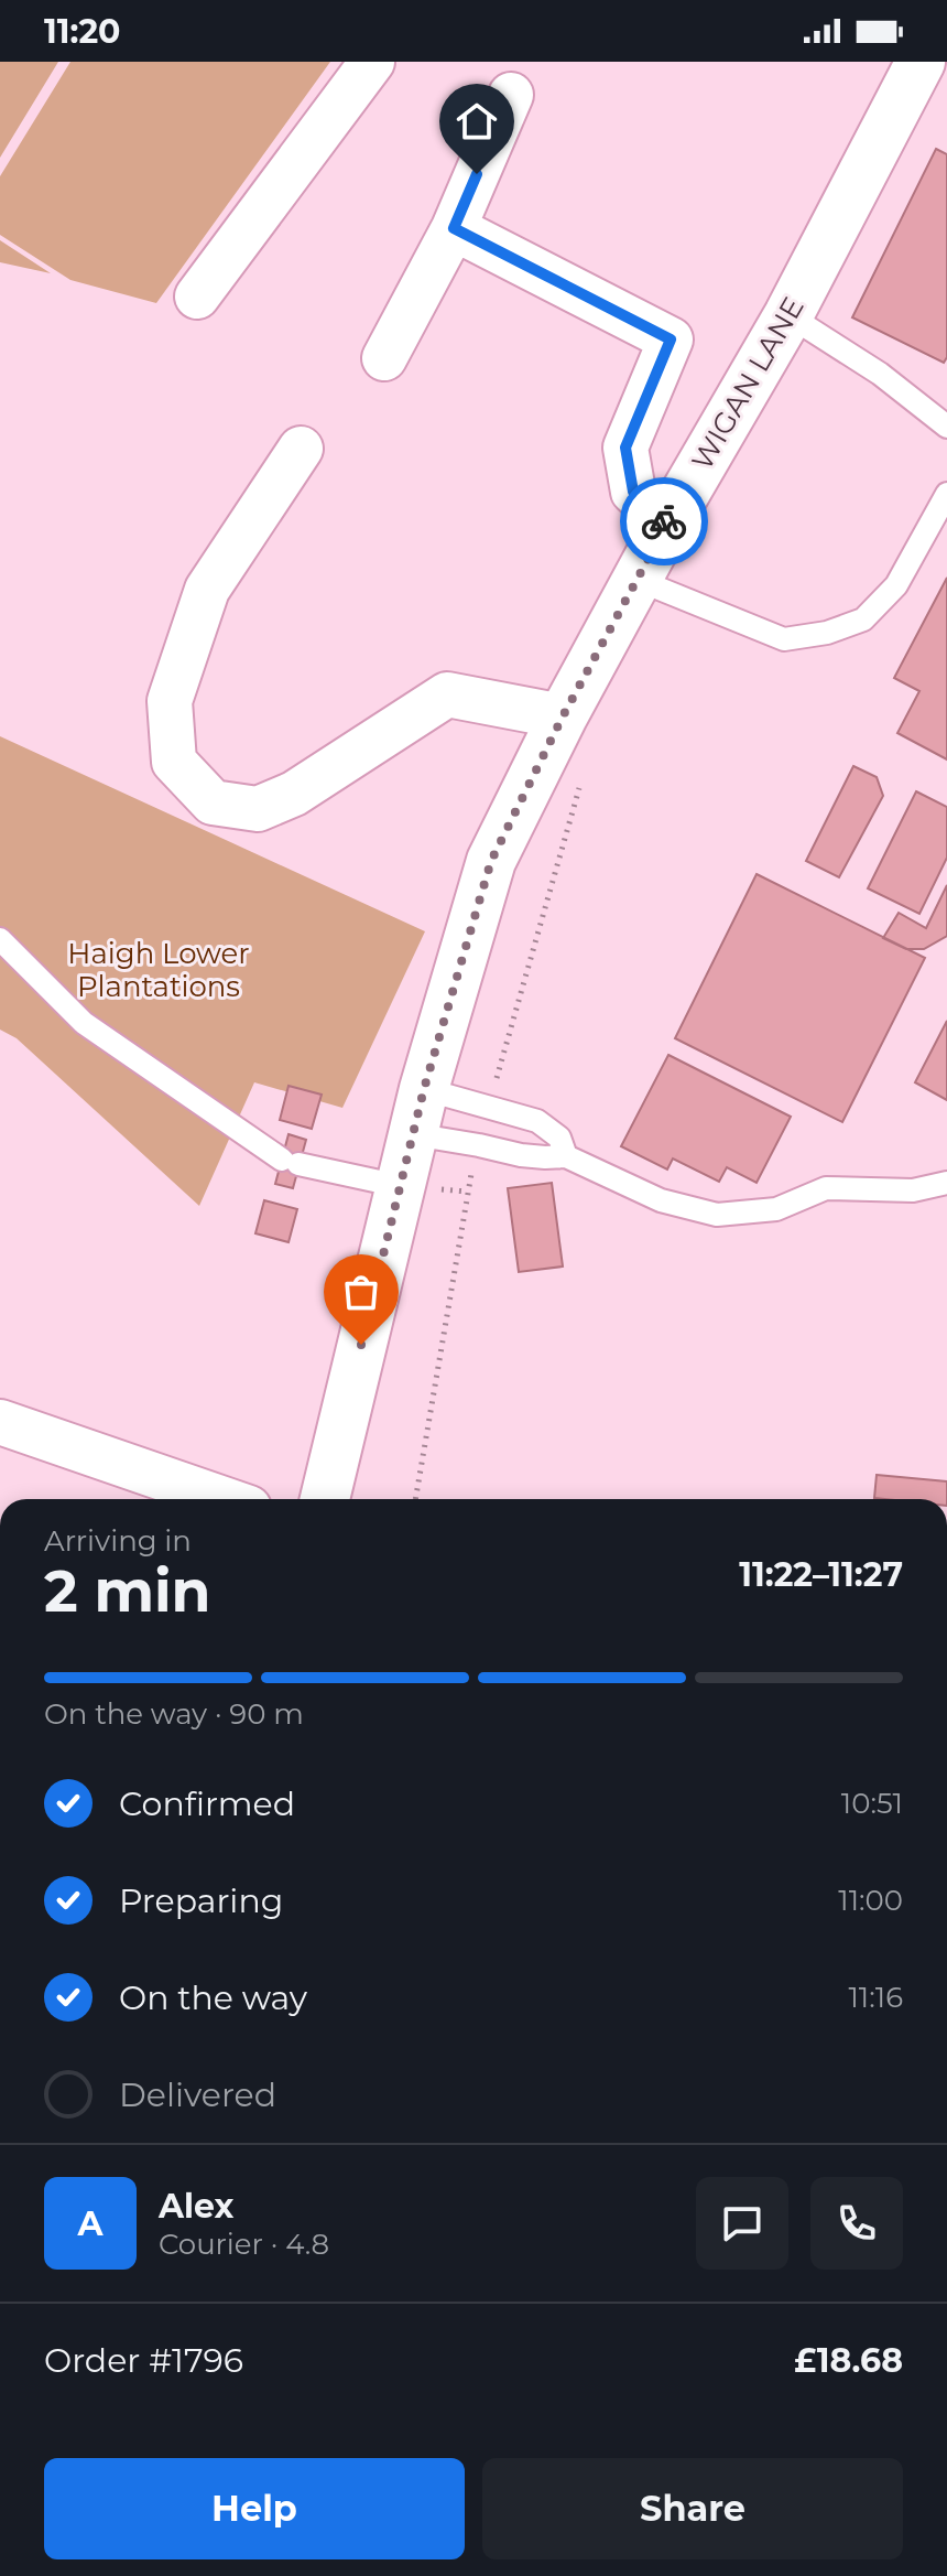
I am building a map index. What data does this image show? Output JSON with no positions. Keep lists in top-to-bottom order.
{
  "streets": {
    "highway": ["WIGAN LANE"]
  },
  "parks": ["Haigh Lower Plantations"],
  "page": {
    "status": "11:20",
    "heading": ["2 min", "Arriving in", "11:22–11:27"],
    "panel": [
      "Alex",
      "Courier · 4.8",
      "Order #1796",
      "£18.68"
    ],
    "bar": "On the way · 90 m",
    "list": [
      ["Confirmed", "10:51"],
      ["Preparing", "11:00"],
      ["On the way", "11:16"],
      "Delivered"
    ],
    "round": "A",
    "buttons": ["Help", "Share"]
  }
}
